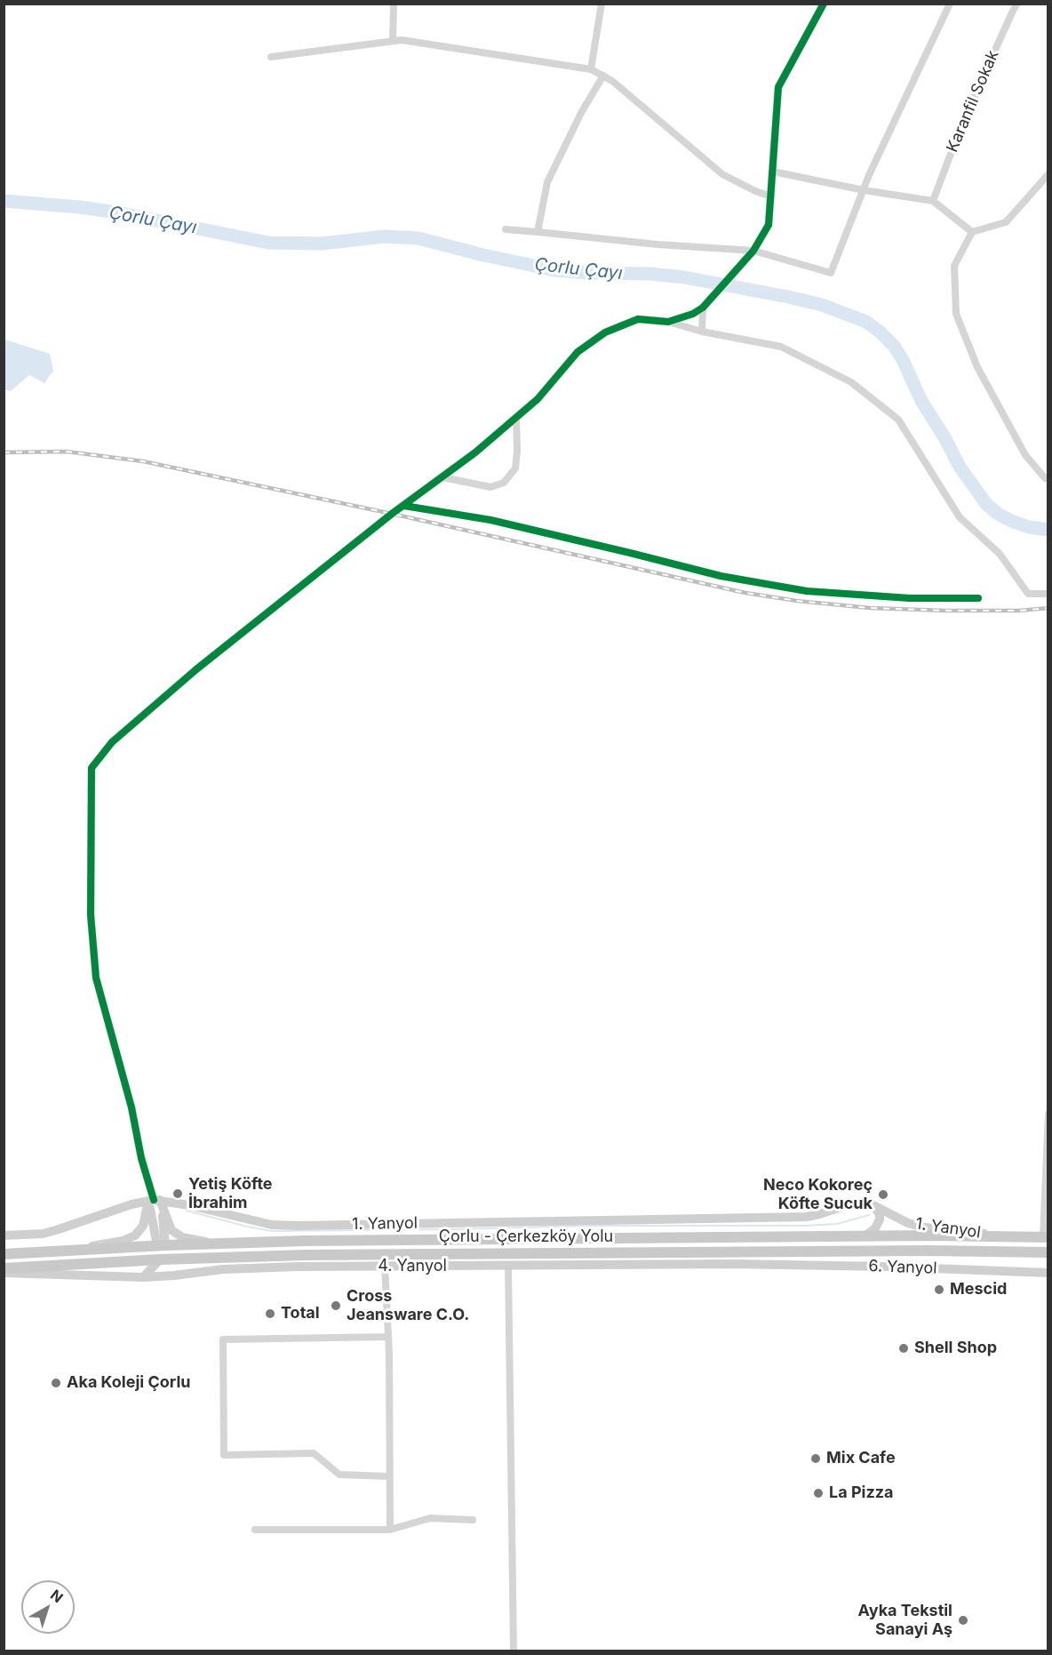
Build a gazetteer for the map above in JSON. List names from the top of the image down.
{
  "streets": {
    "main road": [
      "1. Yanyol",
      "Çorlu - Çerkezköy Yolu",
      "4. Yanyol",
      "6. Yanyol"
    ],
    "street": ["Karanfil Sokak"]
  },
  "crossings": [
    ["1. Yanyol", "Çorlu - Çerkezköy Yolu"],
    ["Çorlu - Çerkezköy Yolu", "4. Yanyol"],
    ["4. Yanyol", "6. Yanyol"]
  ],
  "water": ["Çorlu Çayı"],
  "places": [
    "Yetiş Köfte İbrahim",
    "Neco Kokoreç Köfte Sucuk",
    "Mescid",
    "Cross Jeansware C.O.",
    "Total",
    "Shell Shop",
    "Aka Koleji Çorlu",
    "Mix Cafe",
    "La Pizza",
    "Ayka Tekstil Sanayi Aş"
  ],
  "north": "top right"
}
